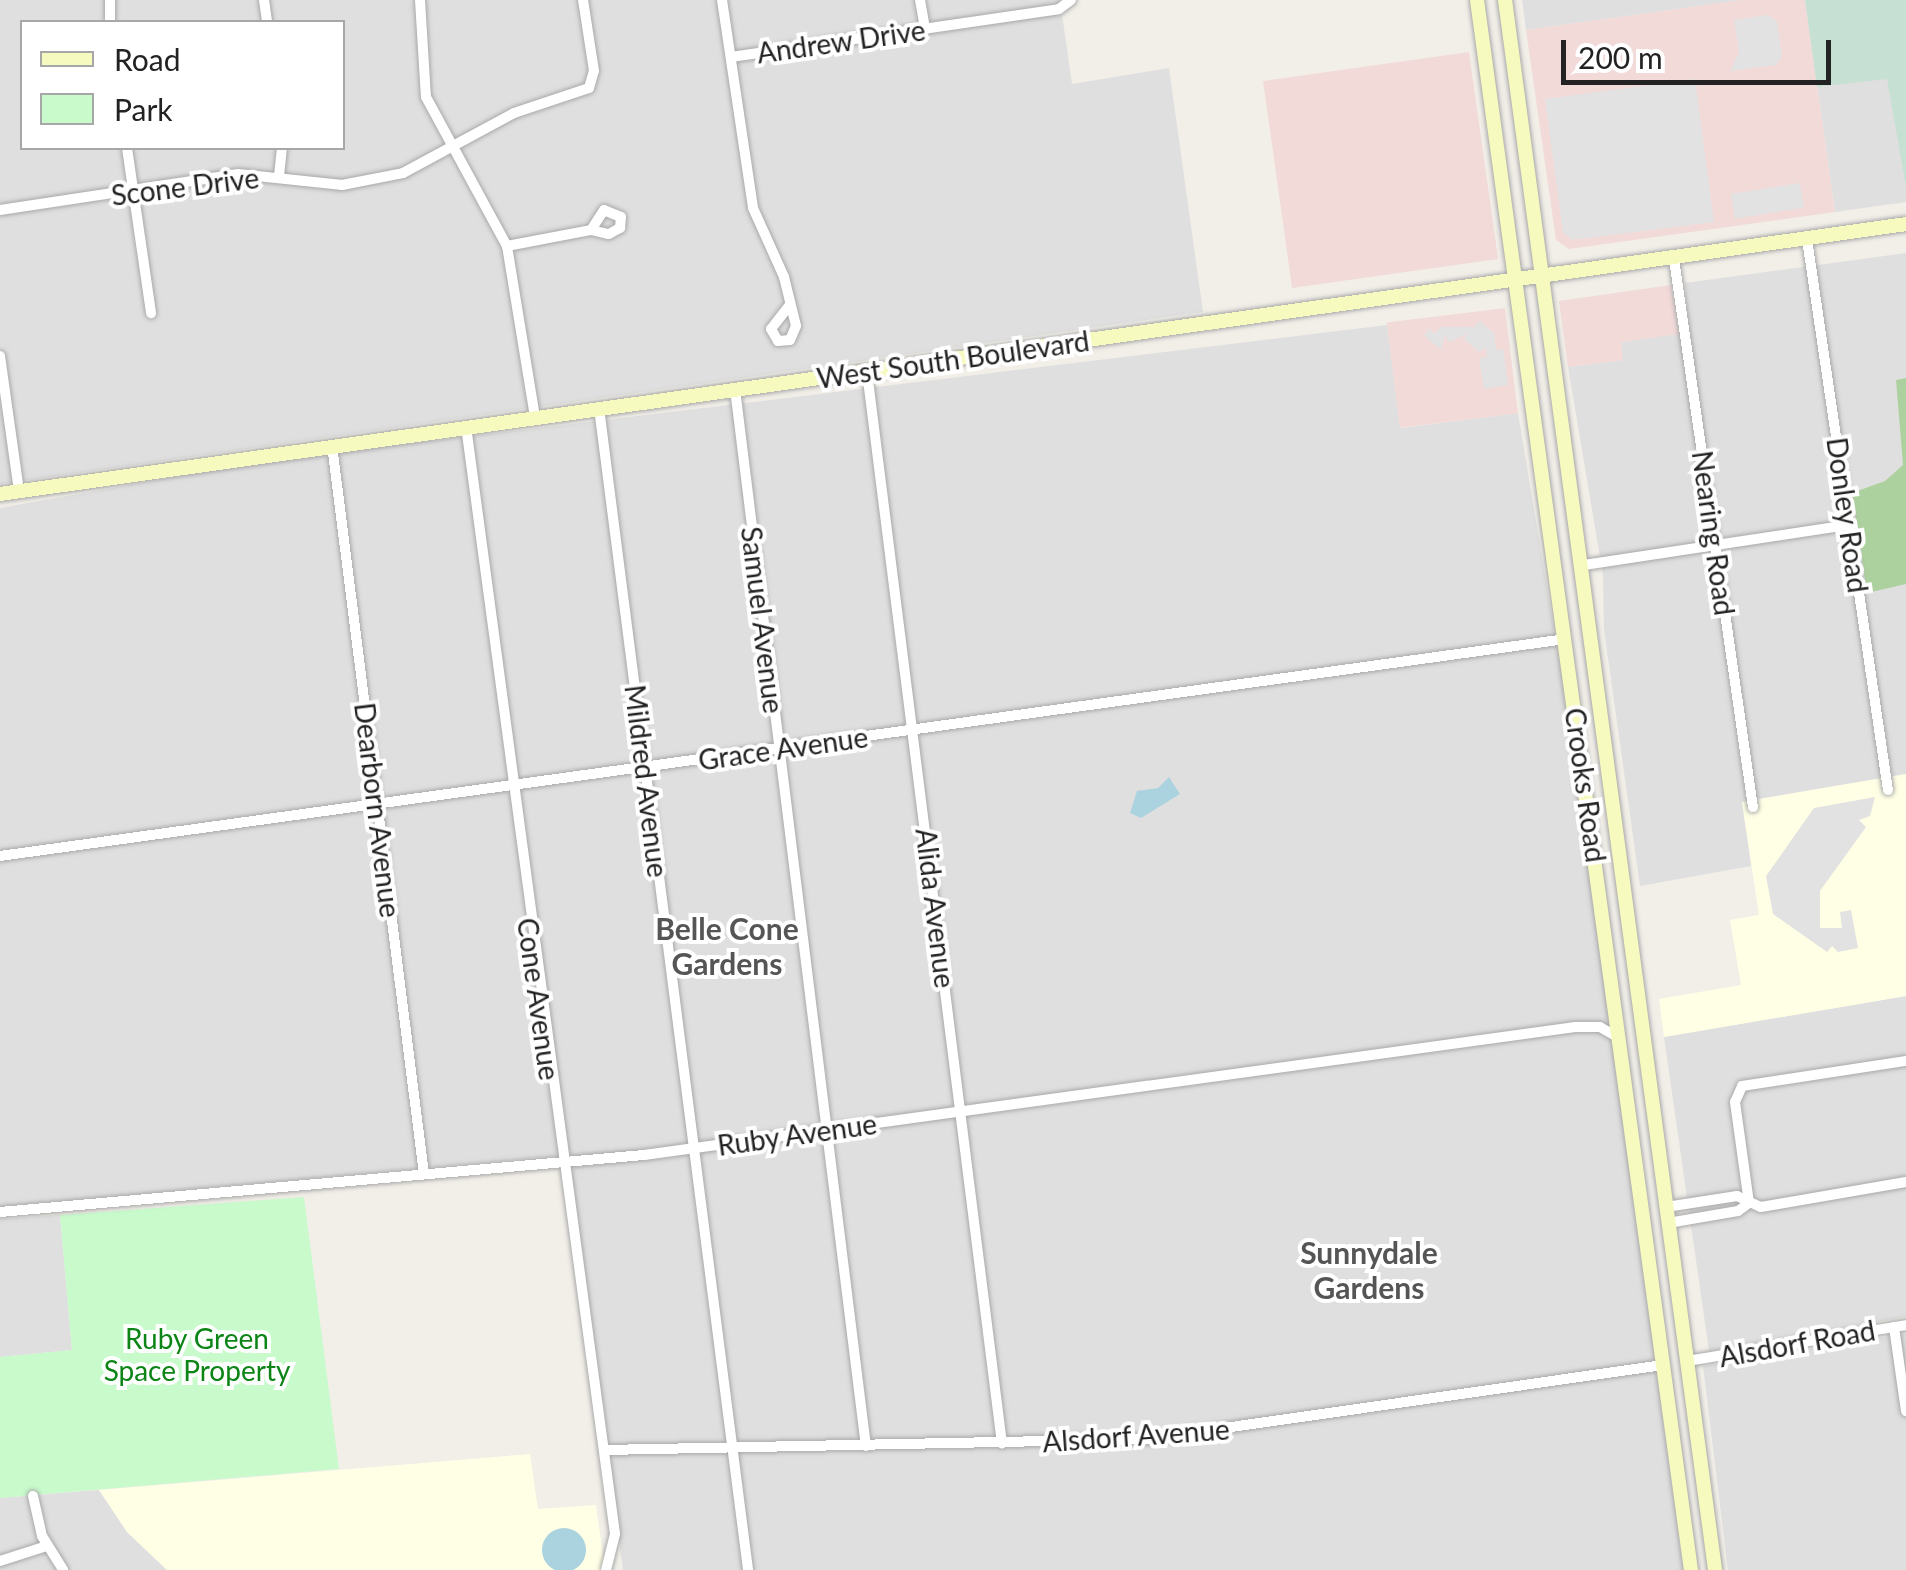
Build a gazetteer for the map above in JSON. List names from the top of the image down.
{
  "streets": {
    "main road": ["West South Boulevard", "Crooks Road"],
    "street": [
      "Andrew Drive",
      "Scone Drive",
      "Donley Road",
      "Nearing Road",
      "Samuel Avenue",
      "Grace Avenue",
      "Mildred Avenue",
      "Dearborn Avenue",
      "Alida Avenue",
      "Cone Avenue",
      "Ruby Avenue",
      "Alsdorf Road",
      "Alsdorf Avenue"
    ]
  },
  "crossings": [
    ["West South Boulevard", "Donley Road"],
    ["West South Boulevard", "Nearing Road"],
    ["West South Boulevard", "Samuel Avenue"],
    ["West South Boulevard", "Mildred Avenue"],
    ["West South Boulevard", "Crooks Road"],
    ["West South Boulevard", "Dearborn Avenue"],
    ["West South Boulevard", "Alida Avenue"],
    ["West South Boulevard", "Cone Avenue"],
    ["Samuel Avenue", "Grace Avenue"],
    ["Samuel Avenue", "Ruby Avenue"],
    ["Samuel Avenue", "Alsdorf Avenue"],
    ["Grace Avenue", "Mildred Avenue"],
    ["Grace Avenue", "Crooks Road"],
    ["Grace Avenue", "Dearborn Avenue"],
    ["Grace Avenue", "Alida Avenue"],
    ["Grace Avenue", "Cone Avenue"],
    ["Mildred Avenue", "Ruby Avenue"],
    ["Mildred Avenue", "Alsdorf Avenue"],
    ["Crooks Road", "Ruby Avenue"],
    ["Crooks Road", "Alsdorf Road"],
    ["Crooks Road", "Alsdorf Avenue"],
    ["Dearborn Avenue", "Ruby Avenue"],
    ["Alida Avenue", "Ruby Avenue"],
    ["Alida Avenue", "Alsdorf Avenue"],
    ["Cone Avenue", "Ruby Avenue"],
    ["Cone Avenue", "Alsdorf Avenue"]
  ],
  "districts": ["Belle Cone Gardens", "Sunnydale Gardens"],
  "parks": ["Ruby Green Space Property"],
  "legend": ["Road", "Park"],
  "scale_bar": "200 m"
}
